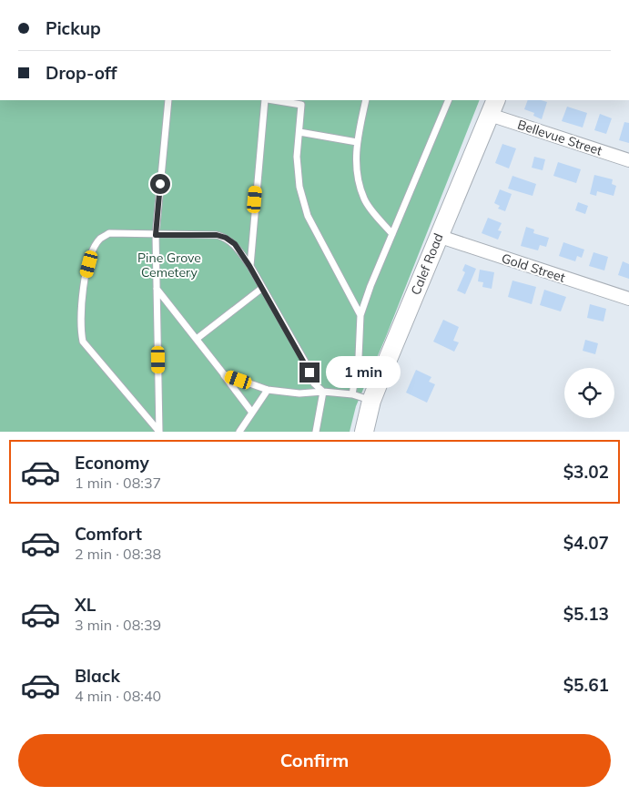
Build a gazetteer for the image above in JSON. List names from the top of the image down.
{
  "streets": {
    "main road": ["Calef Road"],
    "street": ["Bellevue Street", "Gold Street"]
  },
  "crossings": [
    ["Bellevue Street", "Calef Road"],
    ["Calef Road", "Gold Street"]
  ],
  "parks": ["Pine Grove Cemetery"],
  "page": {
    "banner": ["Pickup", "Drop-off"],
    "bubble": "1 min",
    "list": [
      {
        "name": "Economy",
        "note": "1 min · 08:37",
        "value": "$3.02"
      },
      {
        "name": "Comfort",
        "note": "2 min · 08:38",
        "value": "$4.07"
      },
      {
        "name": "XL",
        "note": "3 min · 08:39",
        "value": "$5.13"
      },
      {
        "name": "Black",
        "note": "4 min · 08:40",
        "value": "$5.61"
      }
    ],
    "buttons": "Confirm"
  }
}
